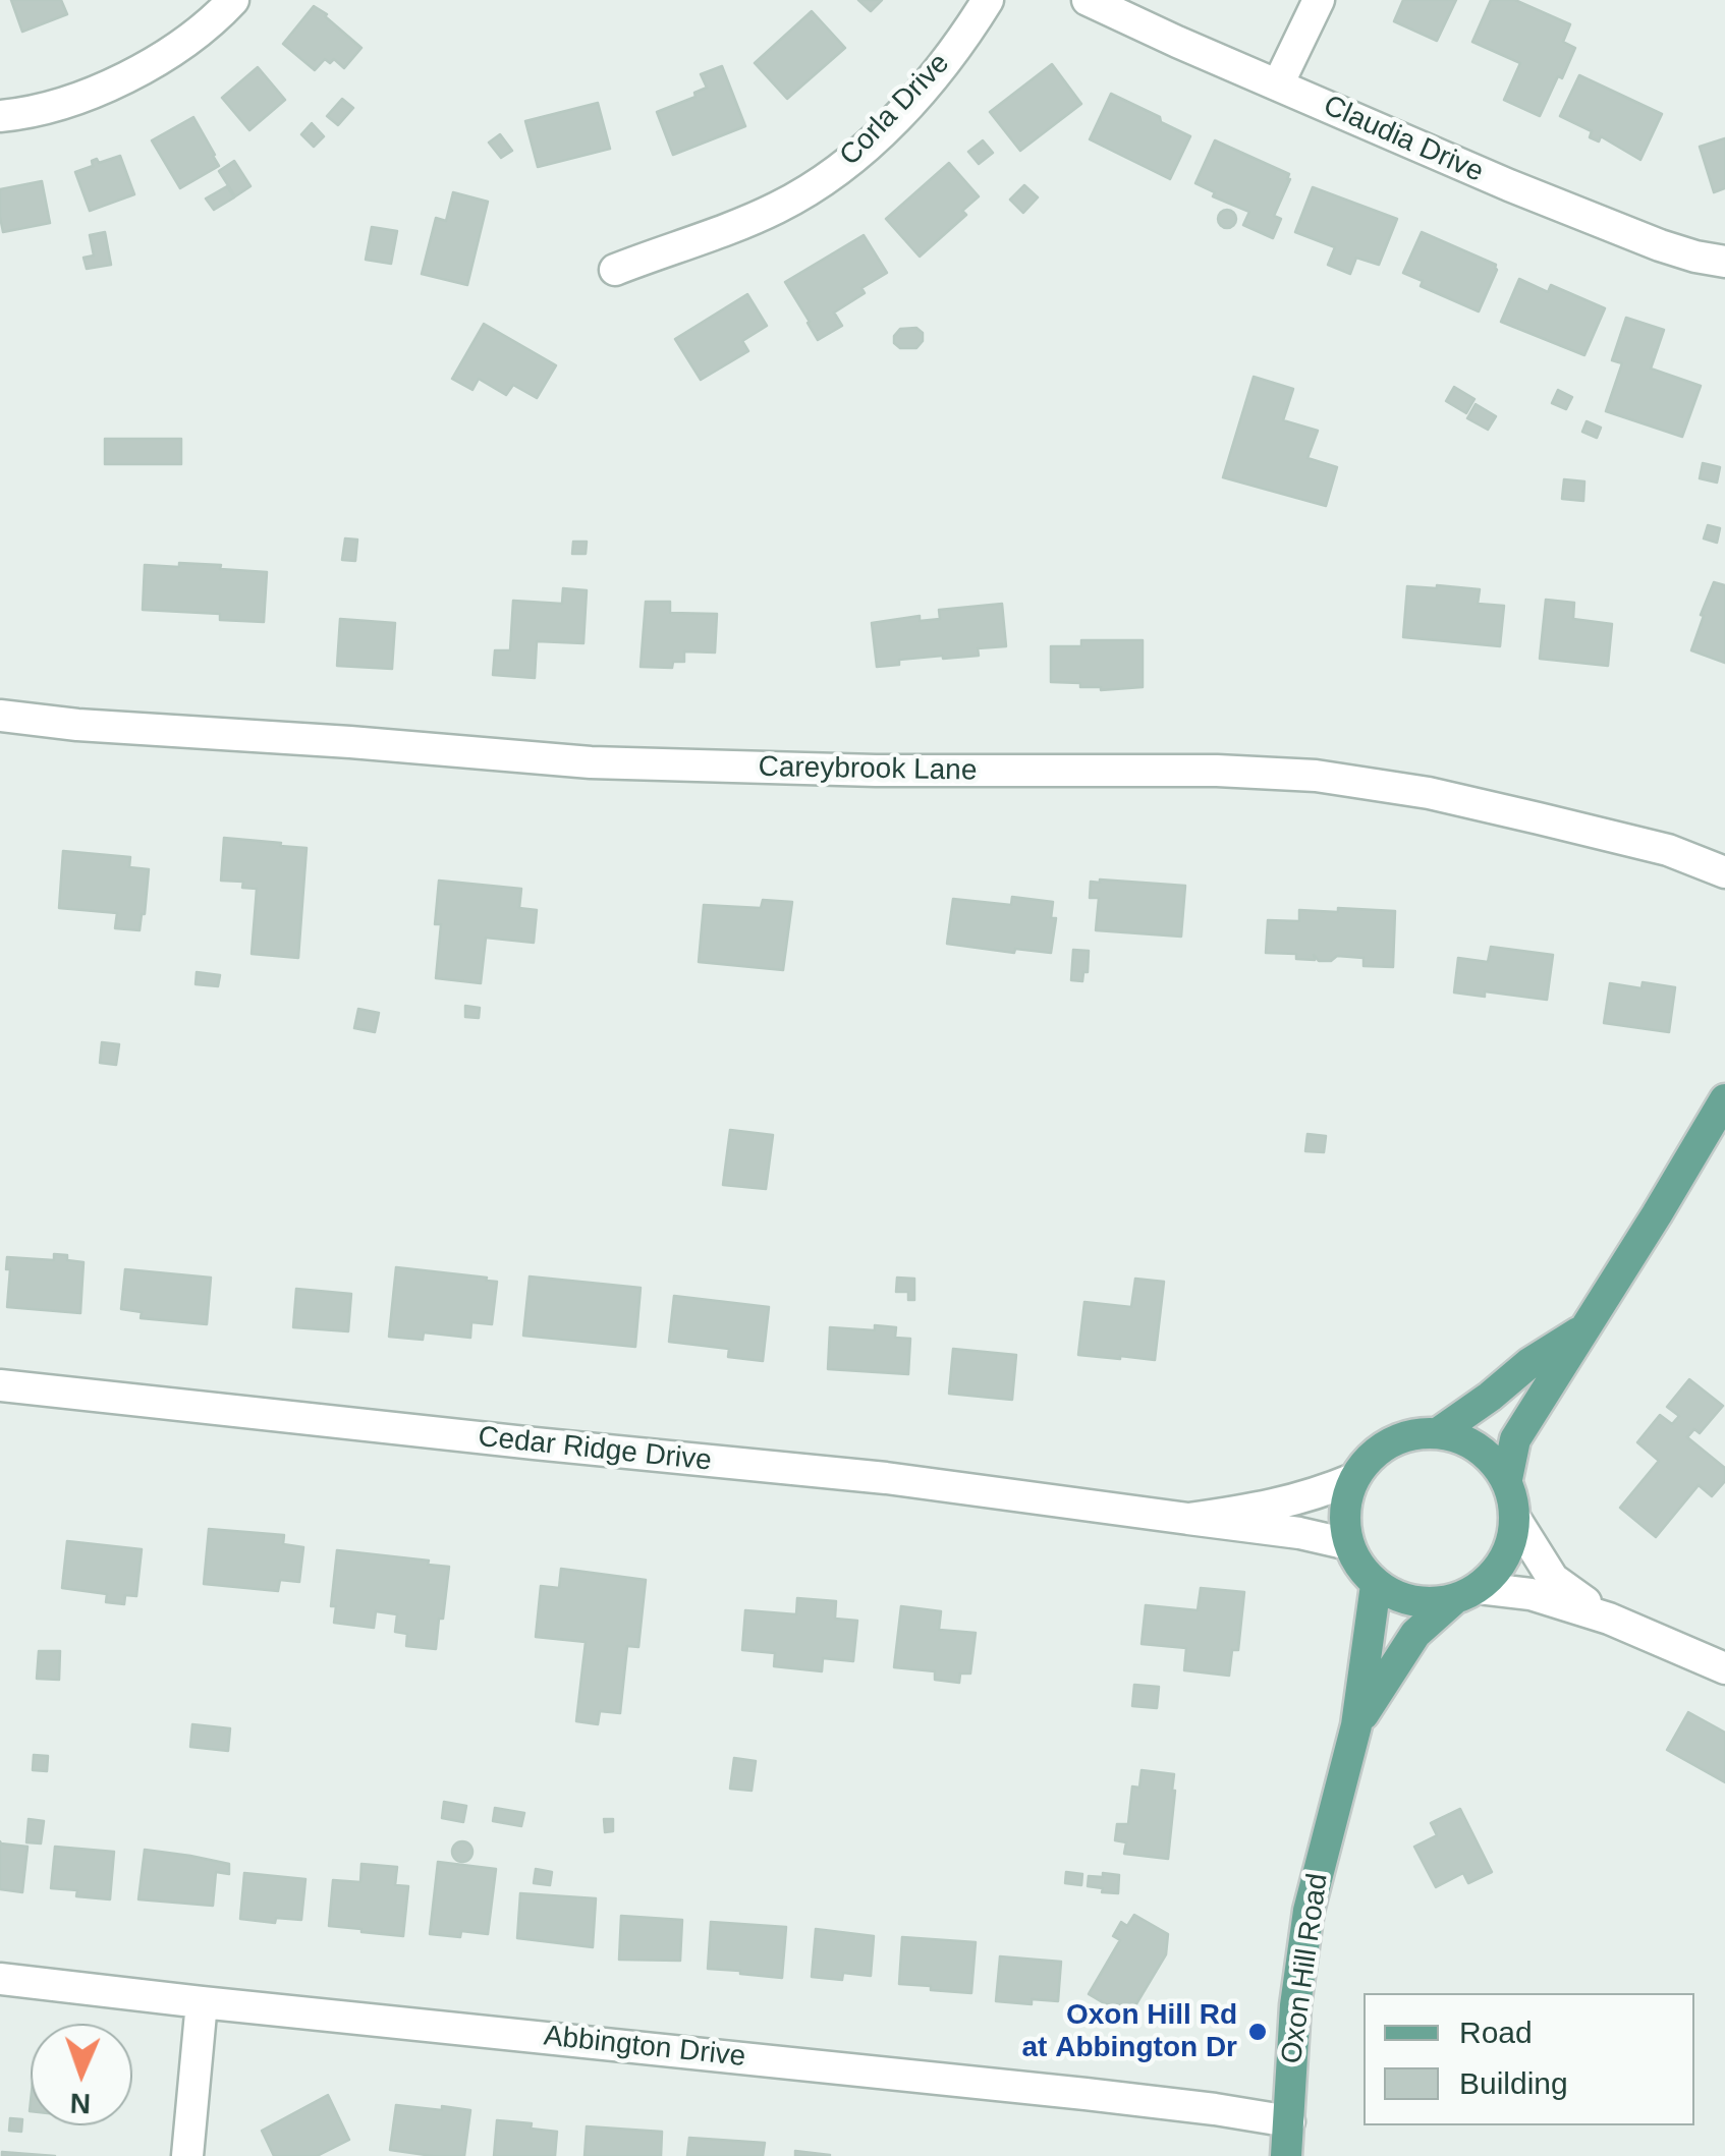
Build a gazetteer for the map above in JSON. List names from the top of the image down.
{
  "streets": {
    "main road": ["Oxon Hill Road"],
    "street": [
      "Corla Drive",
      "Claudia Drive",
      "Careybrook Lane",
      "Cedar Ridge Drive",
      "Abbington Drive"
    ]
  },
  "crossings": [
    ["Cedar Ridge Drive", "Oxon Hill Road"],
    ["Oxon Hill Road", "Abbington Drive"]
  ],
  "places": ["Oxon Hill Rd at Abbington Dr"],
  "legend": ["Road", "Building"],
  "north": "bottom"
}
